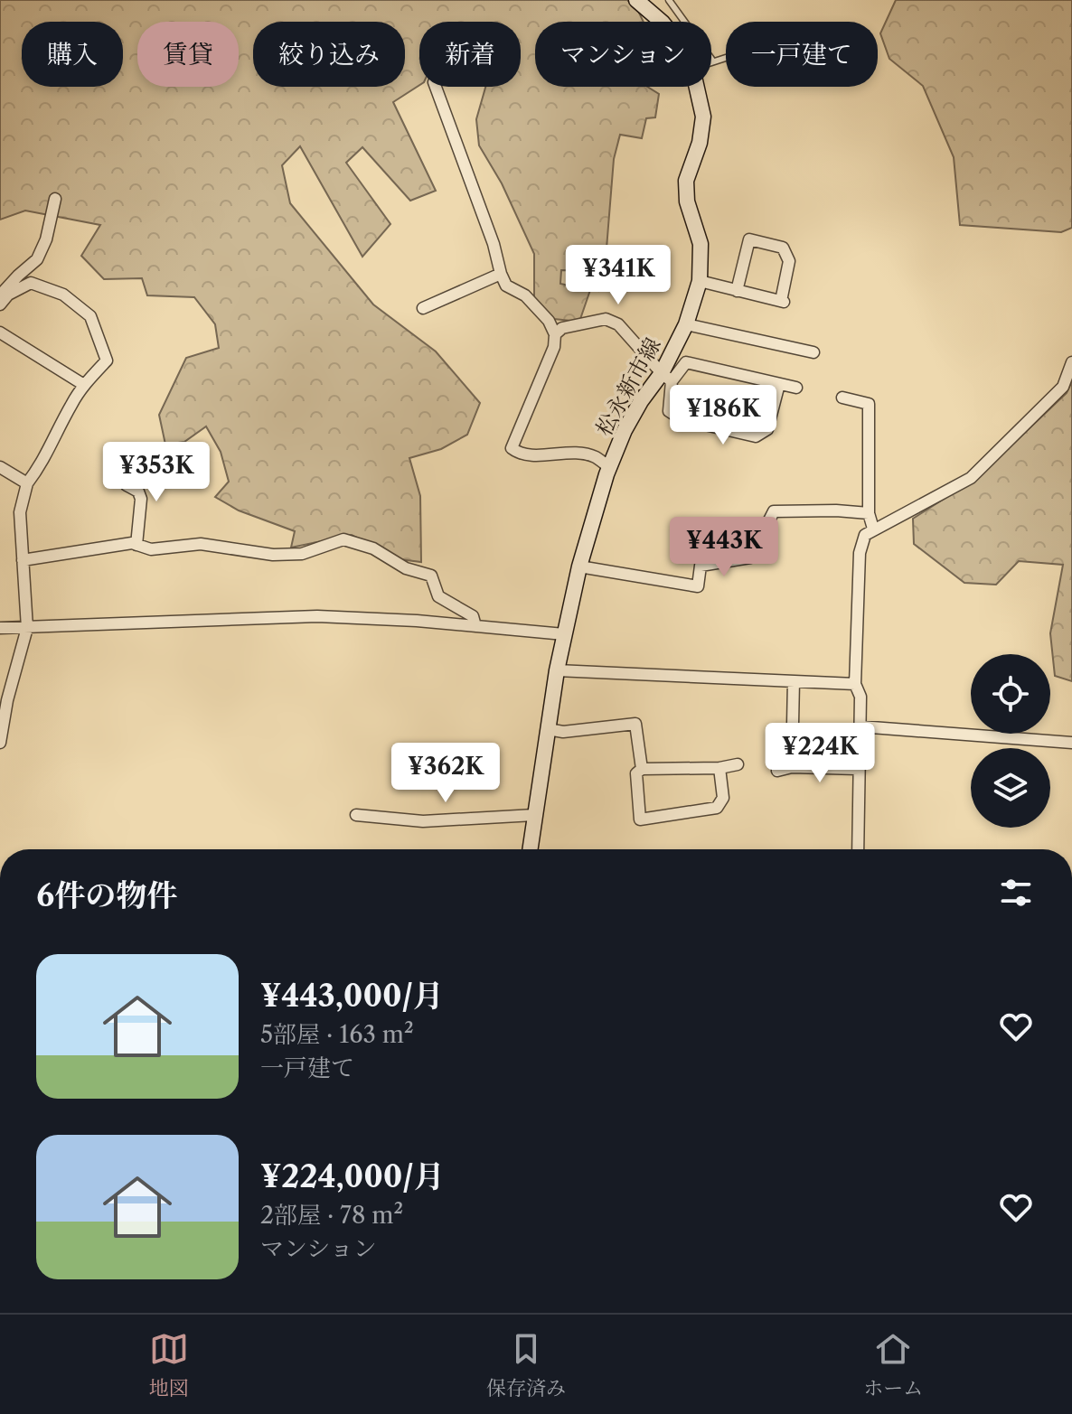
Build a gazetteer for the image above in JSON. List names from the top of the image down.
{
  "streets": {
    "main road": ["松永新市線"]
  },
  "page": {
    "chip": [
      "購入",
      "賃貸",
      "絞り込み",
      "新着",
      "マンション",
      "一戸建て"
    ],
    "price": [
      "¥341K",
      "¥186K",
      "¥353K",
      "¥443K",
      "¥224K",
      "¥362K"
    ],
    "heading": "6件の物件",
    "list": [
      {
        "name": "¥443,000/月",
        "note": "5部屋 · 163 m² · 一戸建て"
      },
      {
        "name": "¥224,000/月",
        "note": "2部屋 · 78 m² · マンション"
      }
    ],
    "tabs": ["地図", "保存済み", "ホーム"]
  }
}
